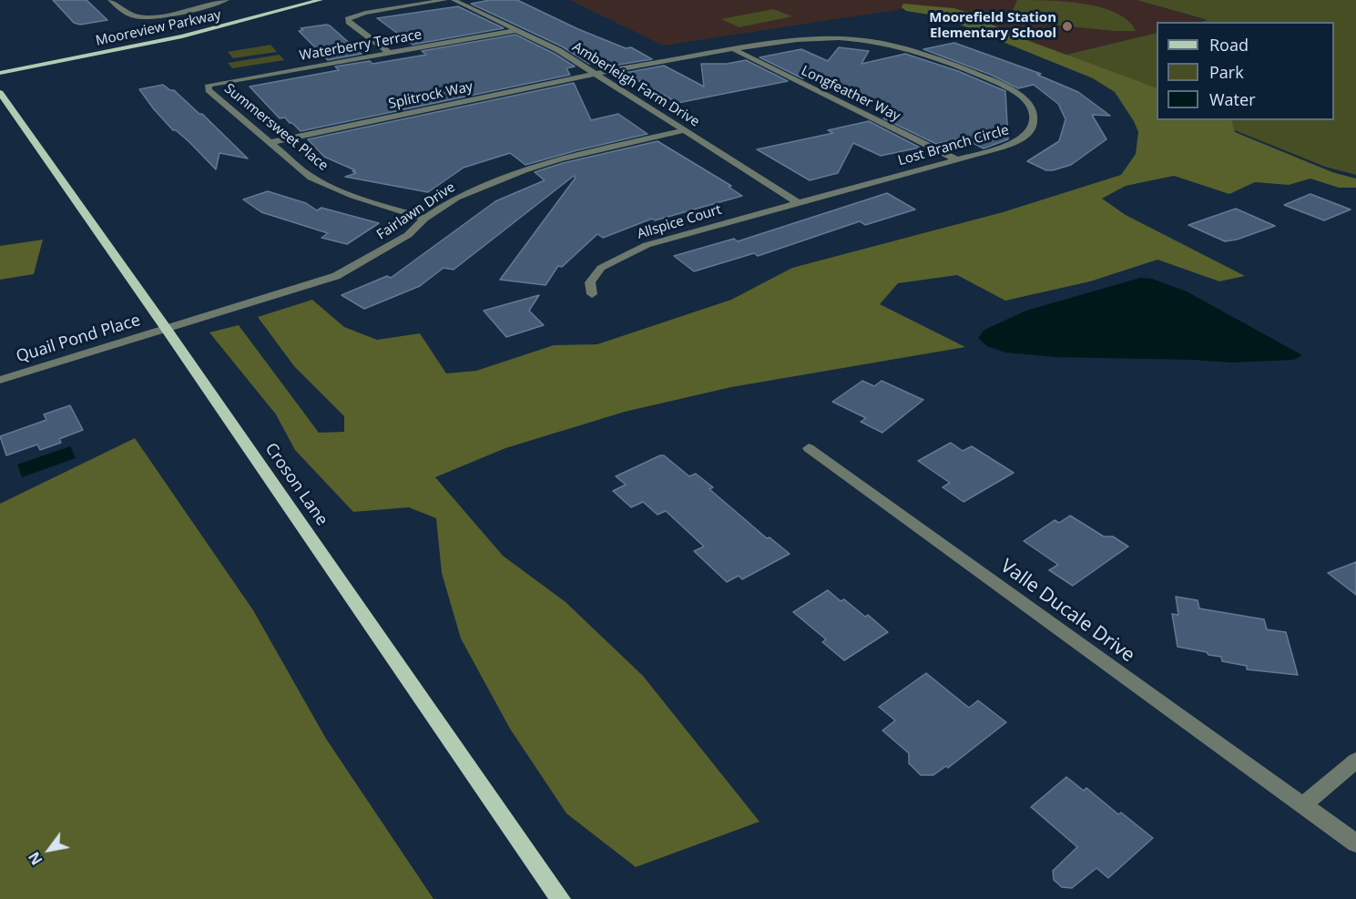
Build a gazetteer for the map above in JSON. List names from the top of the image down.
{
  "streets": {
    "main road": ["Mooreview Parkway", "Croson Lane"],
    "street": [
      "Waterberry Terrace",
      "Amberleigh Farm Drive",
      "Longfeather Way",
      "Splitrock Way",
      "Summersweet Place",
      "Lost Branch Circle",
      "Fairlawn Drive",
      "Allspice Court",
      "Quail Pond Place",
      "Valle Ducale Drive"
    ]
  },
  "crossings": [
    ["Waterberry Terrace", "Amberleigh Farm Drive"],
    ["Waterberry Terrace", "Summersweet Place"],
    ["Amberleigh Farm Drive", "Splitrock Way"],
    ["Amberleigh Farm Drive", "Lost Branch Circle"],
    ["Amberleigh Farm Drive", "Fairlawn Drive"],
    ["Amberleigh Farm Drive", "Allspice Court"],
    ["Longfeather Way", "Lost Branch Circle"],
    ["Splitrock Way", "Summersweet Place"],
    ["Splitrock Way", "Lost Branch Circle"],
    ["Summersweet Place", "Fairlawn Drive"],
    ["Lost Branch Circle", "Allspice Court"],
    ["Fairlawn Drive", "Quail Pond Place"],
    ["Fairlawn Drive", "Croson Lane"],
    ["Quail Pond Place", "Croson Lane"]
  ],
  "places": ["Moorefield Station Elementary School"],
  "legend": ["Road", "Park", "Water"],
  "north": "bottom left"
}
